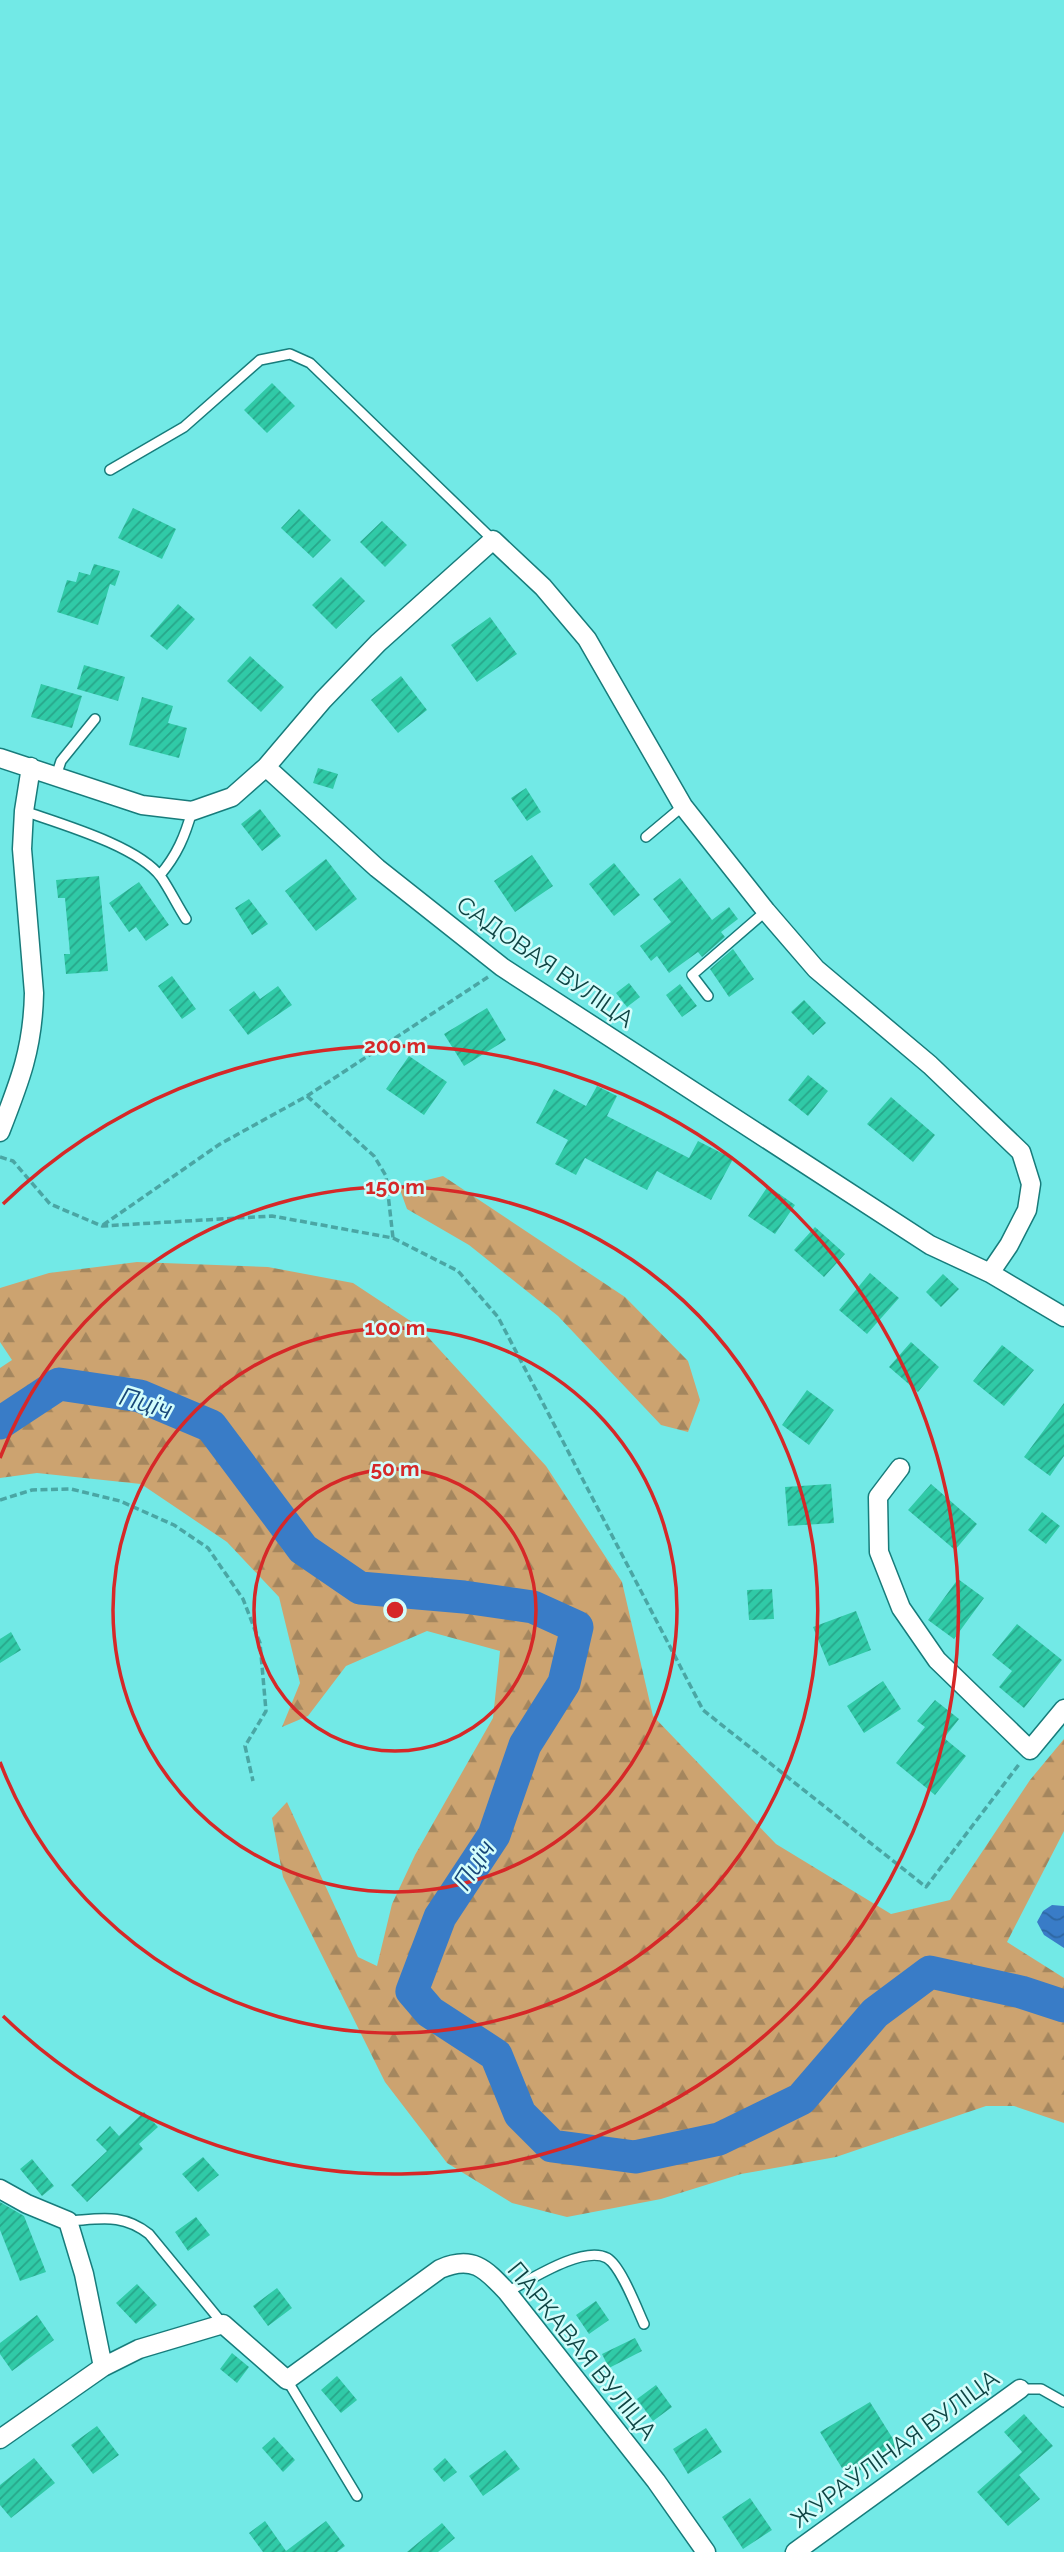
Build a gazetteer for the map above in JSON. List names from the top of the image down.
{
  "streets": {
    "street": ["САДОВАЯ ВУЛІЦА", "ПАРКАВАЯ ВУЛІЦА", "ЖУРАЎЛІНАЯ ВУЛІЦА"]
  },
  "water": ["Пціч"],
  "rings": [
    "200 m",
    "150 m",
    "100 m",
    "50 m"
  ]
}
